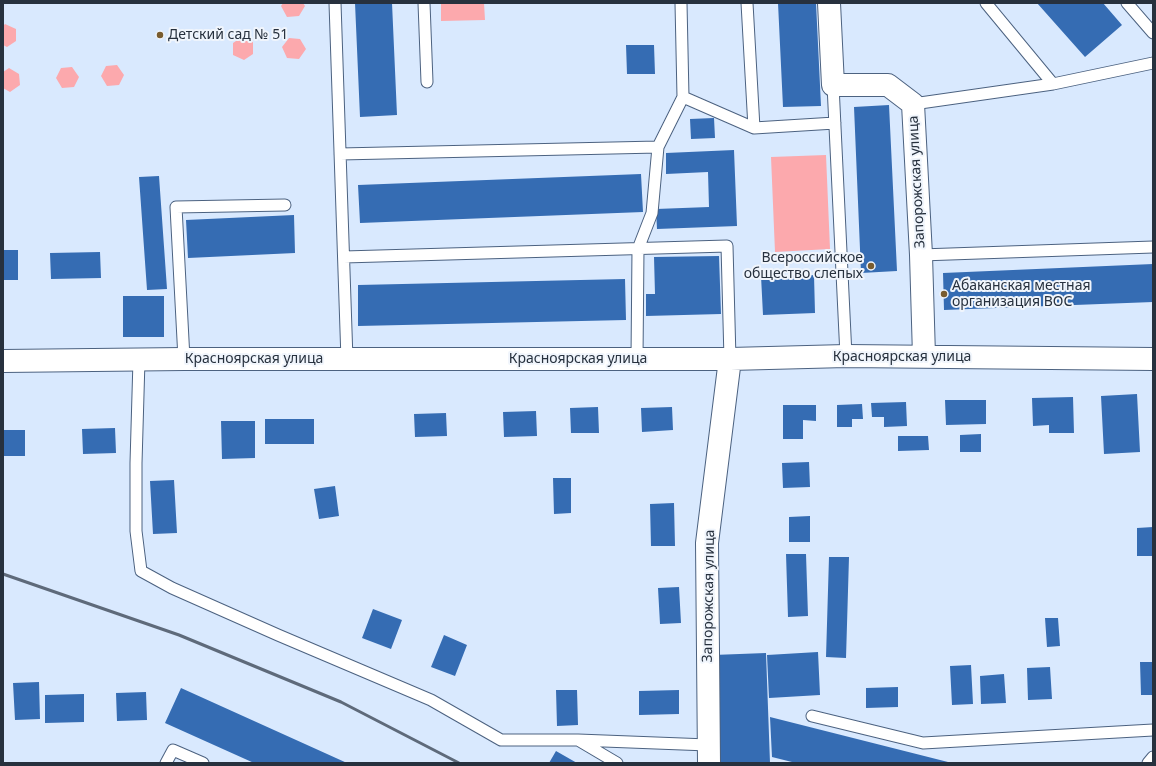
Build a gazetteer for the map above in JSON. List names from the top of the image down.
{
  "streets": {
    "street": ["Запорожская улица", "Красноярская улица"]
  },
  "crossings": [
    ["Запорожская улица", "Красноярская улица"]
  ],
  "places": ["Детский сад № 51", "Всероссийское общество слепых", "Абаканская местная организация ВОС"]
}
